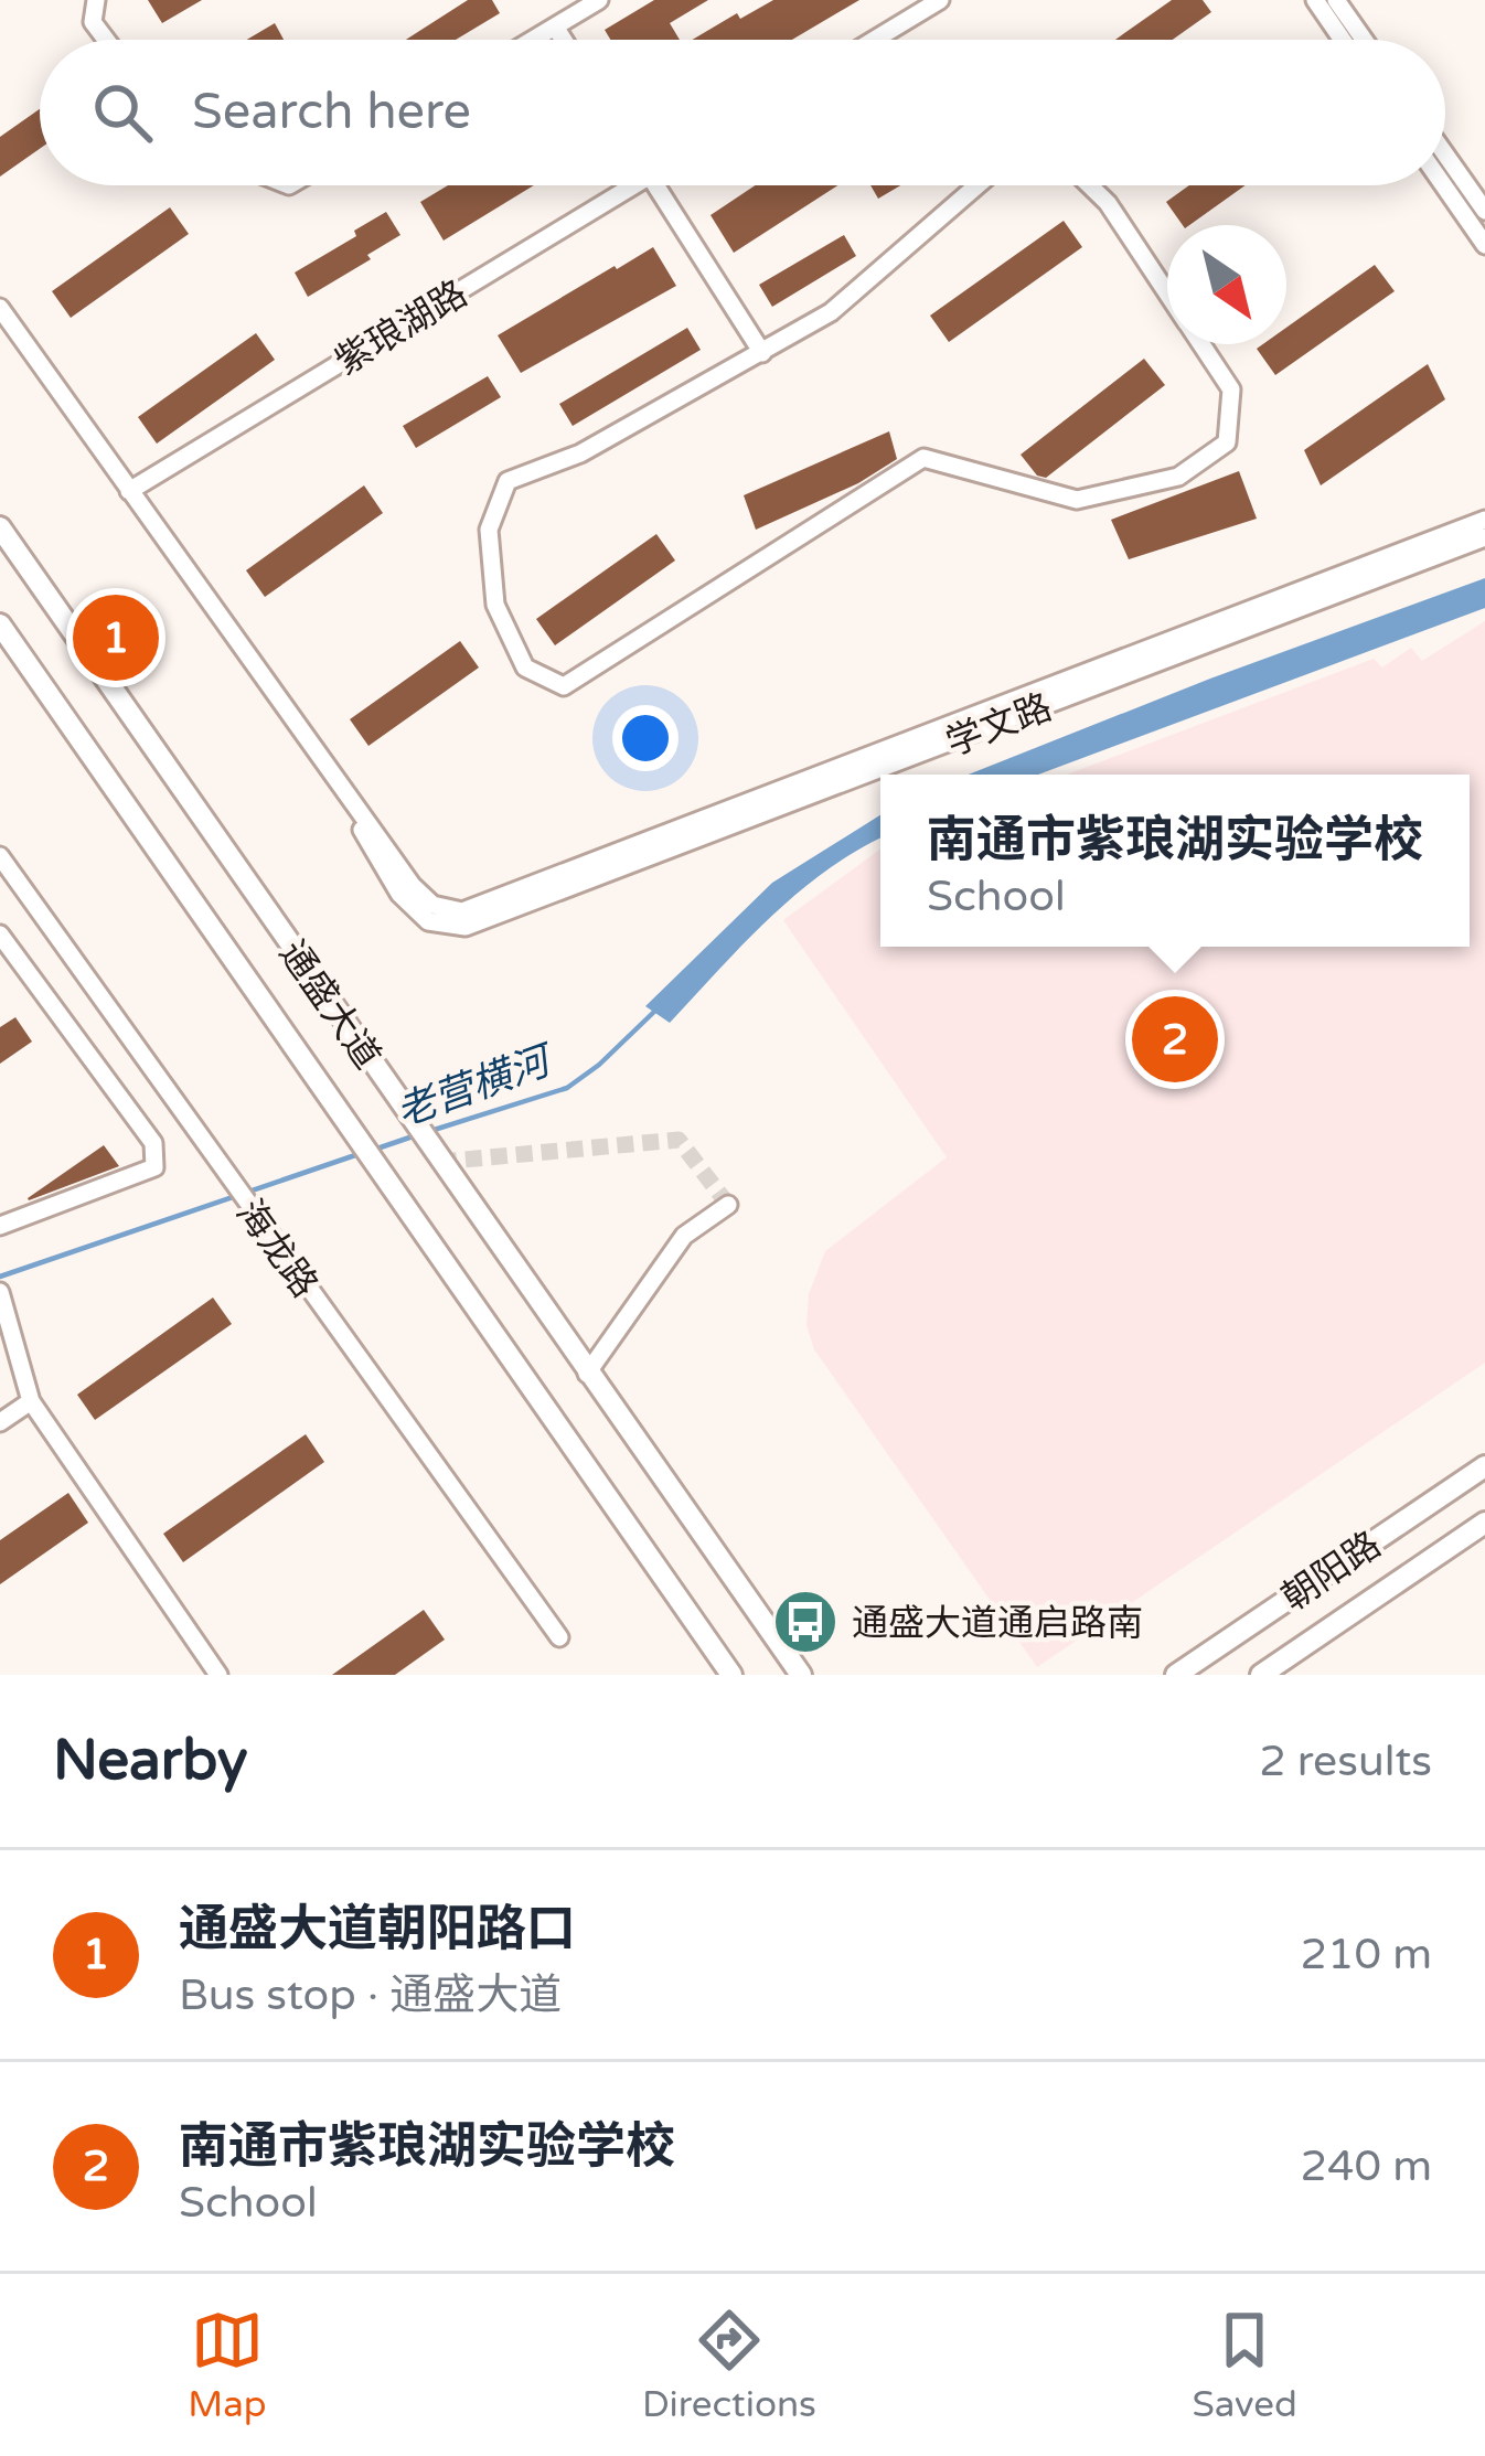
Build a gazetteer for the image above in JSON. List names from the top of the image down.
{
  "streets": {
    "main road": ["通盛大道", "朝阳路"],
    "street": ["紫琅湖路", "学文路", "海龙路"]
  },
  "crossings": [
    ["紫琅湖路", "学文路"]
  ],
  "water": ["老营横河"],
  "places": {
    "bus stop": ["通盛大道通启路南"]
  },
  "north": "bottom right",
  "page": {
    "search": "Search here",
    "pins": ["1", "2"],
    "popup": ["南通市紫琅湖实验学校", "School"],
    "heading": ["Nearby", "2 results"],
    "list": [
      {
        "mark": "1",
        "name": "通盛大道朝阳路口",
        "note": "Bus stop · 通盛大道",
        "value": "210 m"
      },
      {
        "mark": "2",
        "name": "南通市紫琅湖实验学校",
        "note": "School",
        "value": "240 m"
      }
    ],
    "nav": ["Map", "Directions", "Saved"]
  }
}
